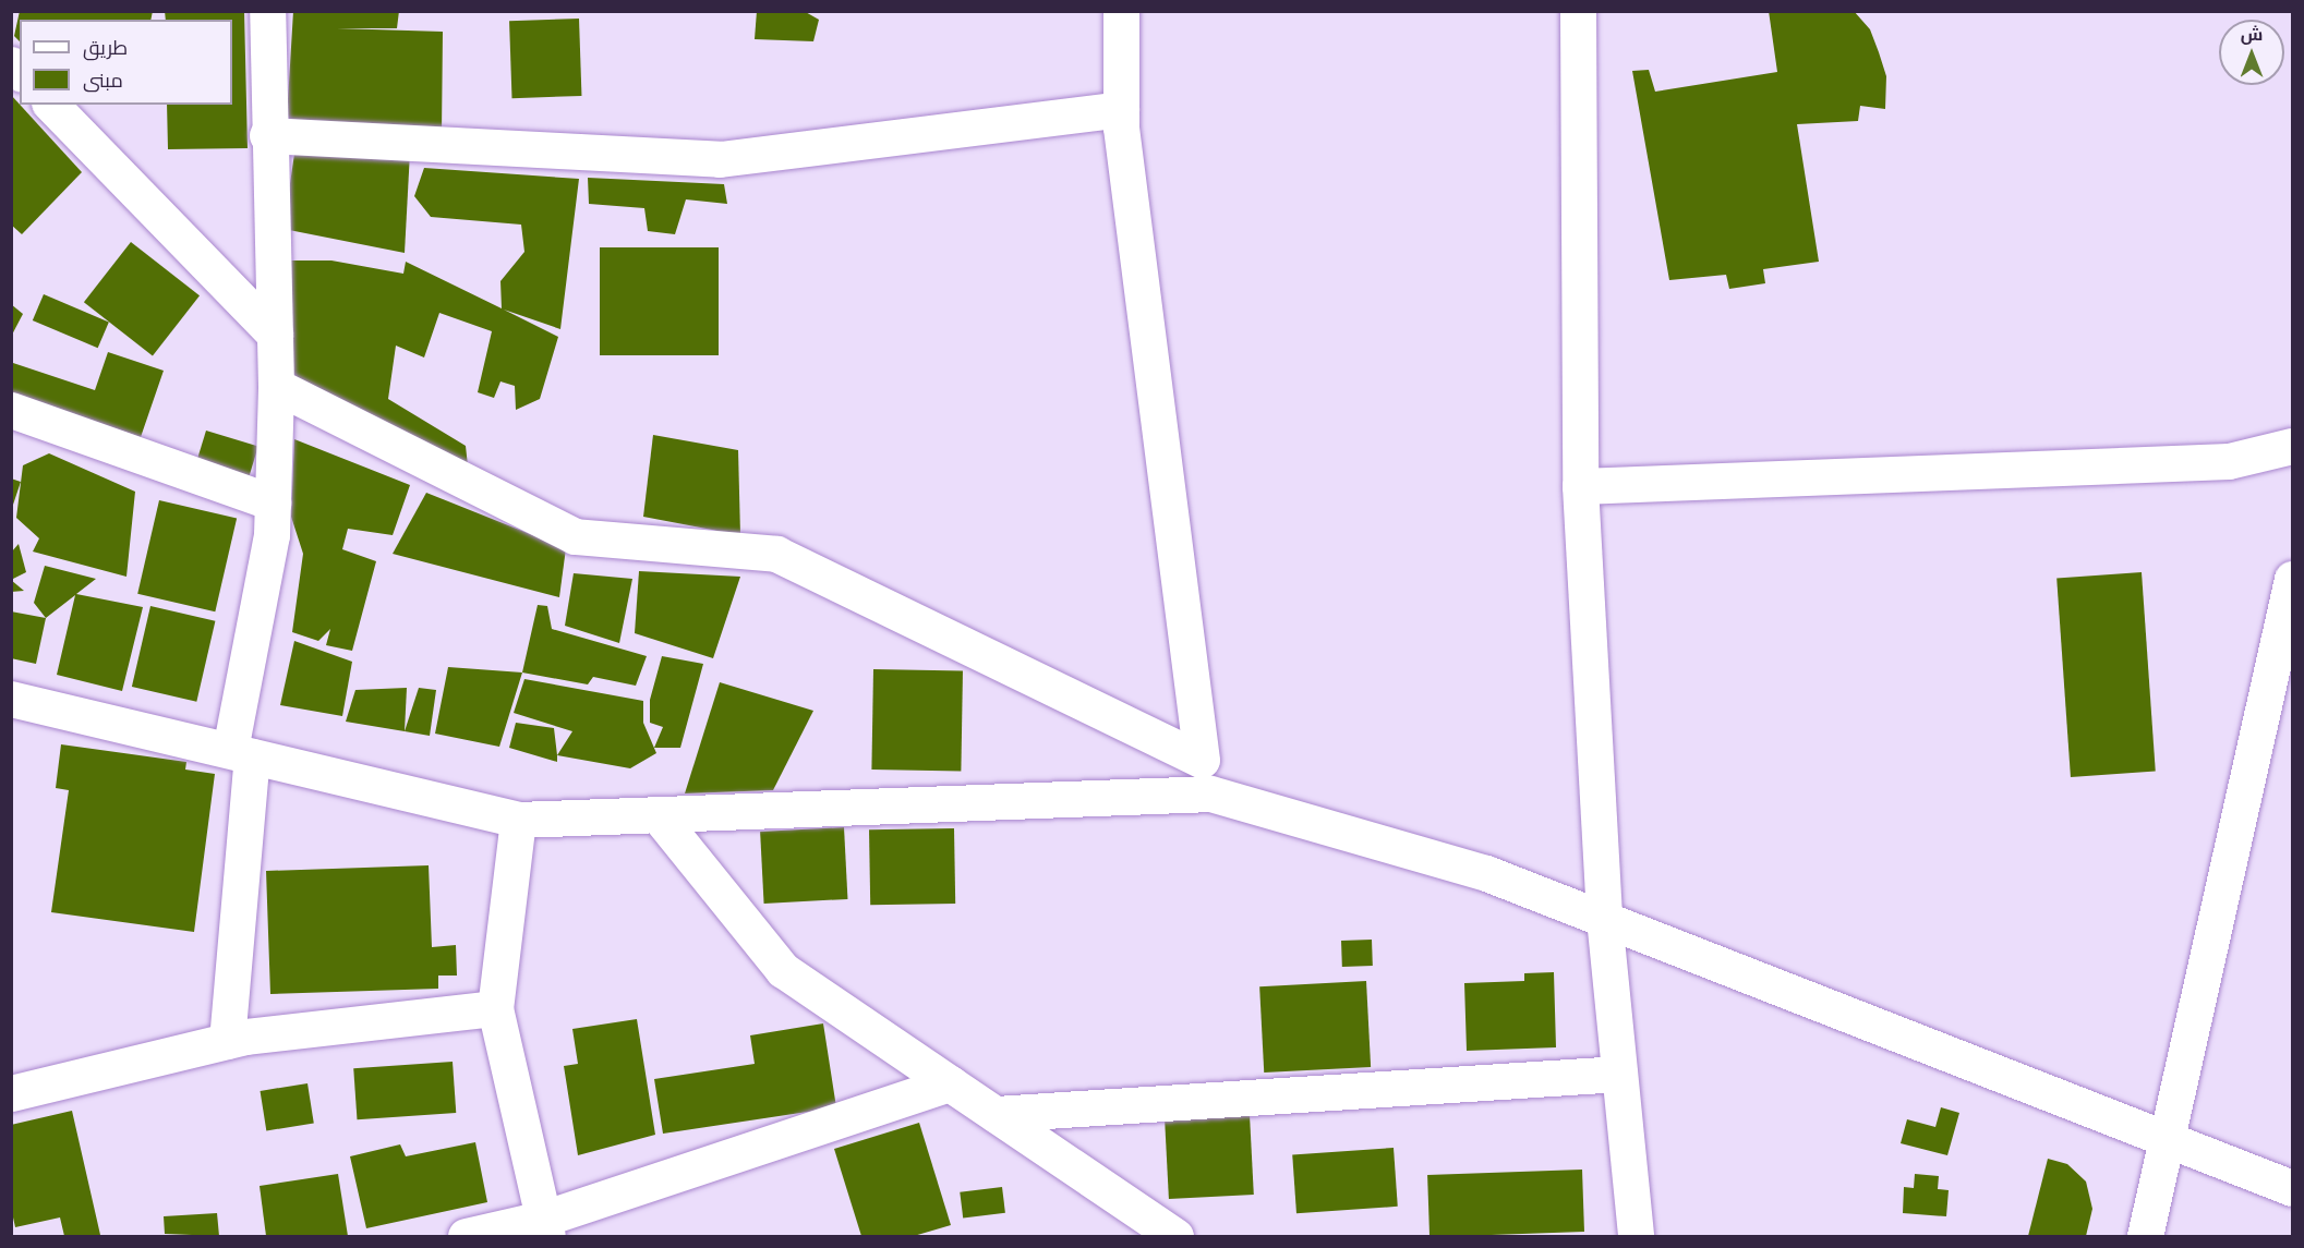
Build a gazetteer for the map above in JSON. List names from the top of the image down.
{
  "legend": ["طريق", "مبنى"],
  "north": "top"
}
